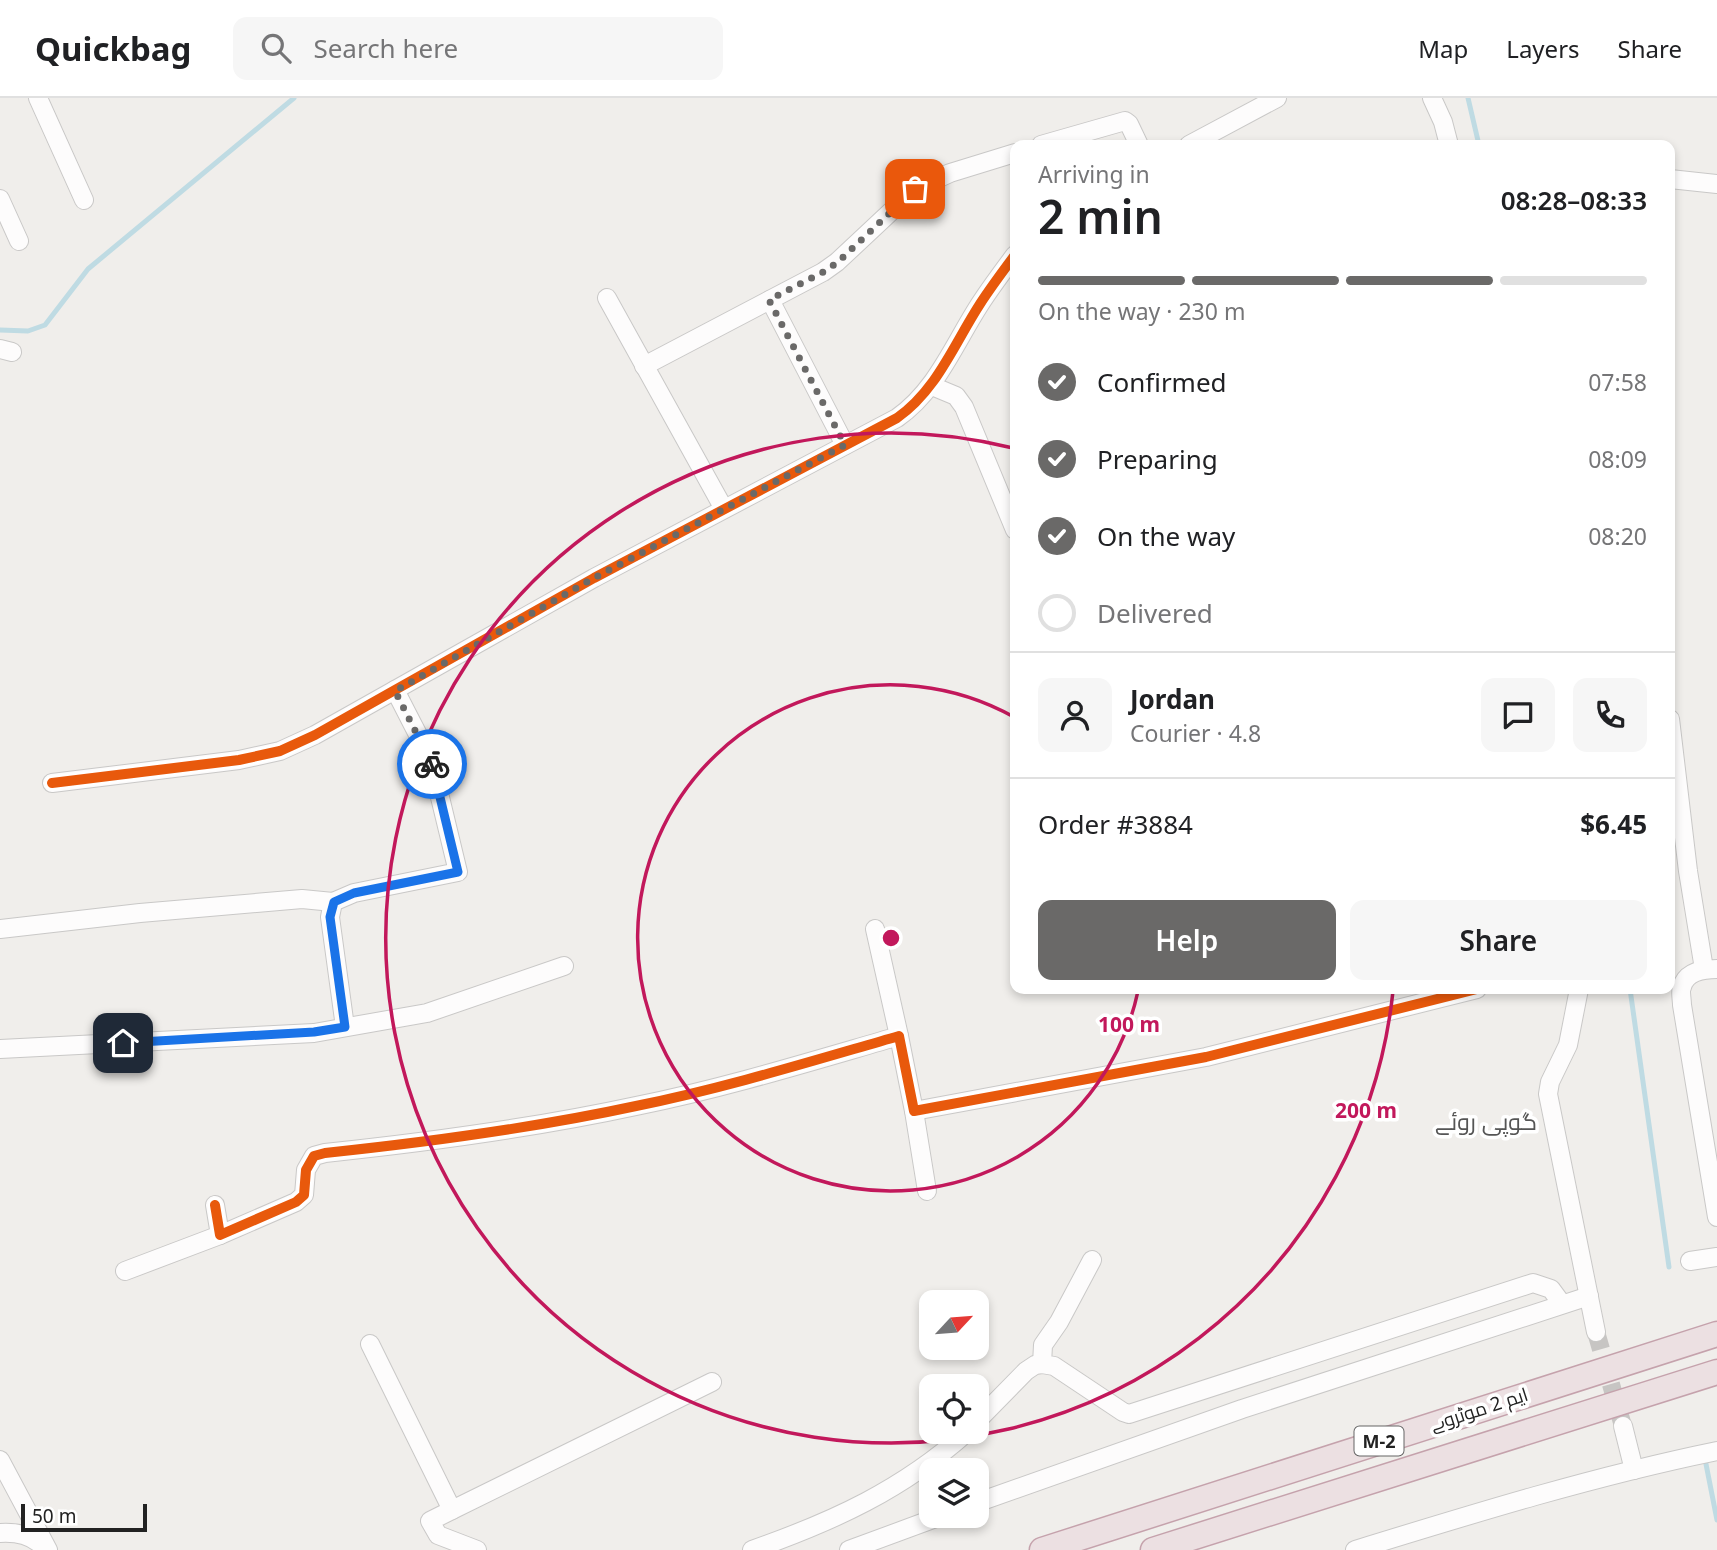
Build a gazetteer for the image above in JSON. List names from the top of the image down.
{
  "streets": {
    "highway": ["ایم 2 موٹروے", "M-2"]
  },
  "districts": ["گوپی روئے"],
  "scale_bar": "50 m",
  "north": "top right",
  "page": {
    "header": "Quickbag",
    "search": "Search here",
    "nav": ["Map", "Layers", "Share"],
    "heading": ["2 min", "Arriving in", "08:28–08:33"],
    "panel": [
      "Jordan",
      "Courier · 4.8",
      "Order #3884",
      "$6.45"
    ],
    "bar": "On the way · 230 m",
    "list": [
      ["Confirmed", "07:58"],
      ["Preparing", "08:09"],
      ["On the way", "08:20"],
      "Delivered"
    ],
    "buttons": ["Help", "Share"],
    "scale": "50 m"
  },
  "rings": ["100 m", "200 m"]
}
